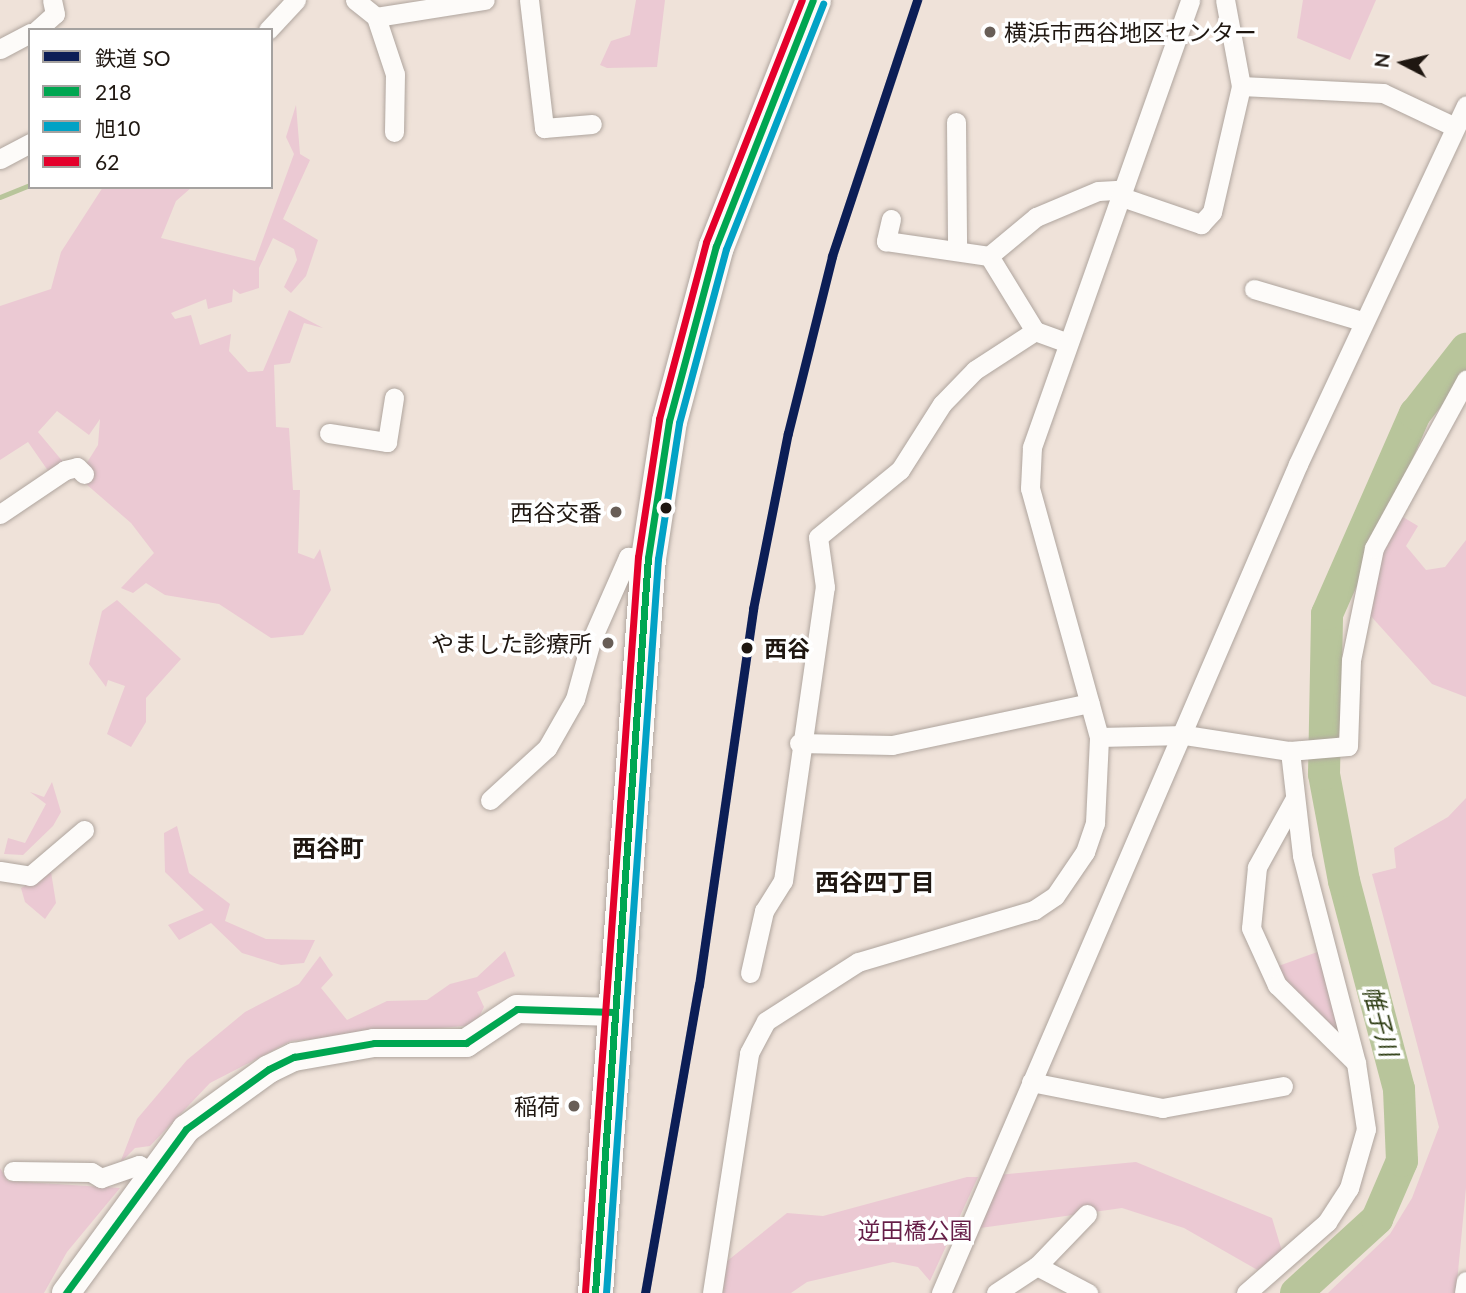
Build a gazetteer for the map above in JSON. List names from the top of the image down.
{
  "districts": ["西谷町", "西谷四丁目"],
  "water": ["帷子川"],
  "parks": ["逆田橋公園"],
  "places": [
    "横浜市西谷地区センター",
    "西谷交番",
    "やました診療所",
    "西谷",
    "稲荷"
  ],
  "lines": [
    "rail line SO",
    "transit line 218",
    "transit line 62",
    "transit line 旭10"
  ],
  "legend": [
    "鉄道 SO",
    "218",
    "旭10",
    "62"
  ],
  "north": "left"
}
